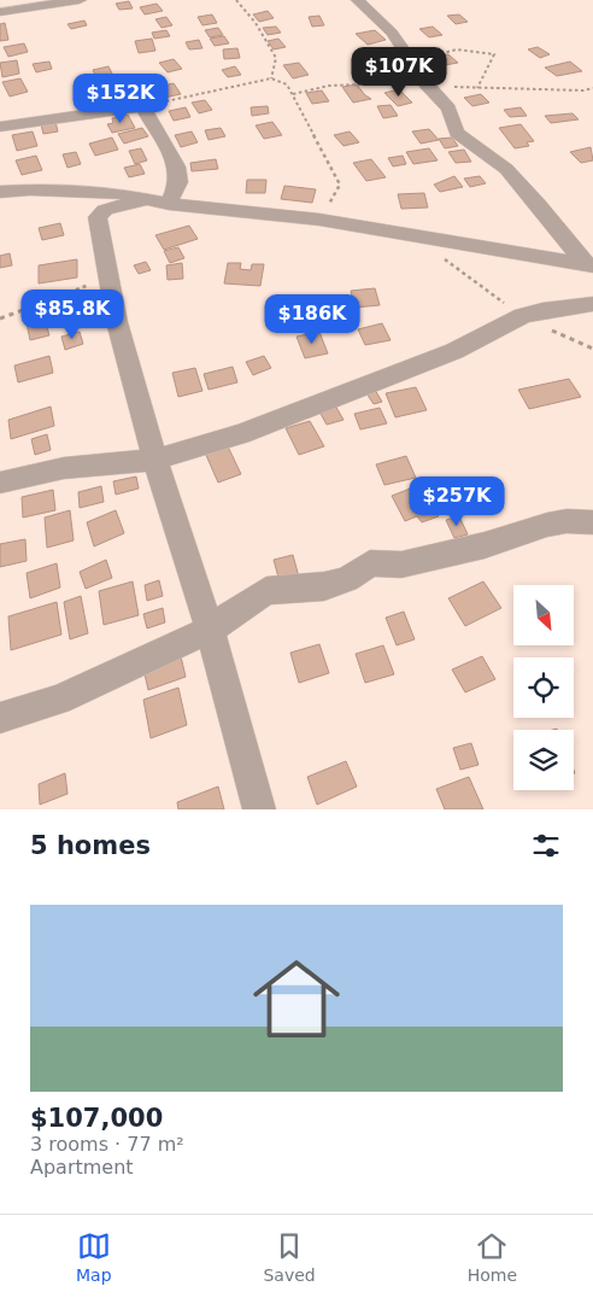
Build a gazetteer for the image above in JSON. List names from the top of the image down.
{
  "north": "bottom right",
  "page": {
    "price": [
      "$107K",
      "$152K",
      "$85.8K",
      "$186K",
      "$257K"
    ],
    "heading": "5 homes",
    "list": [
      {
        "name": "$107,000",
        "note": "3 rooms · 77 m² · Apartment"
      }
    ],
    "tabs": ["Map", "Saved", "Home"]
  }
}
